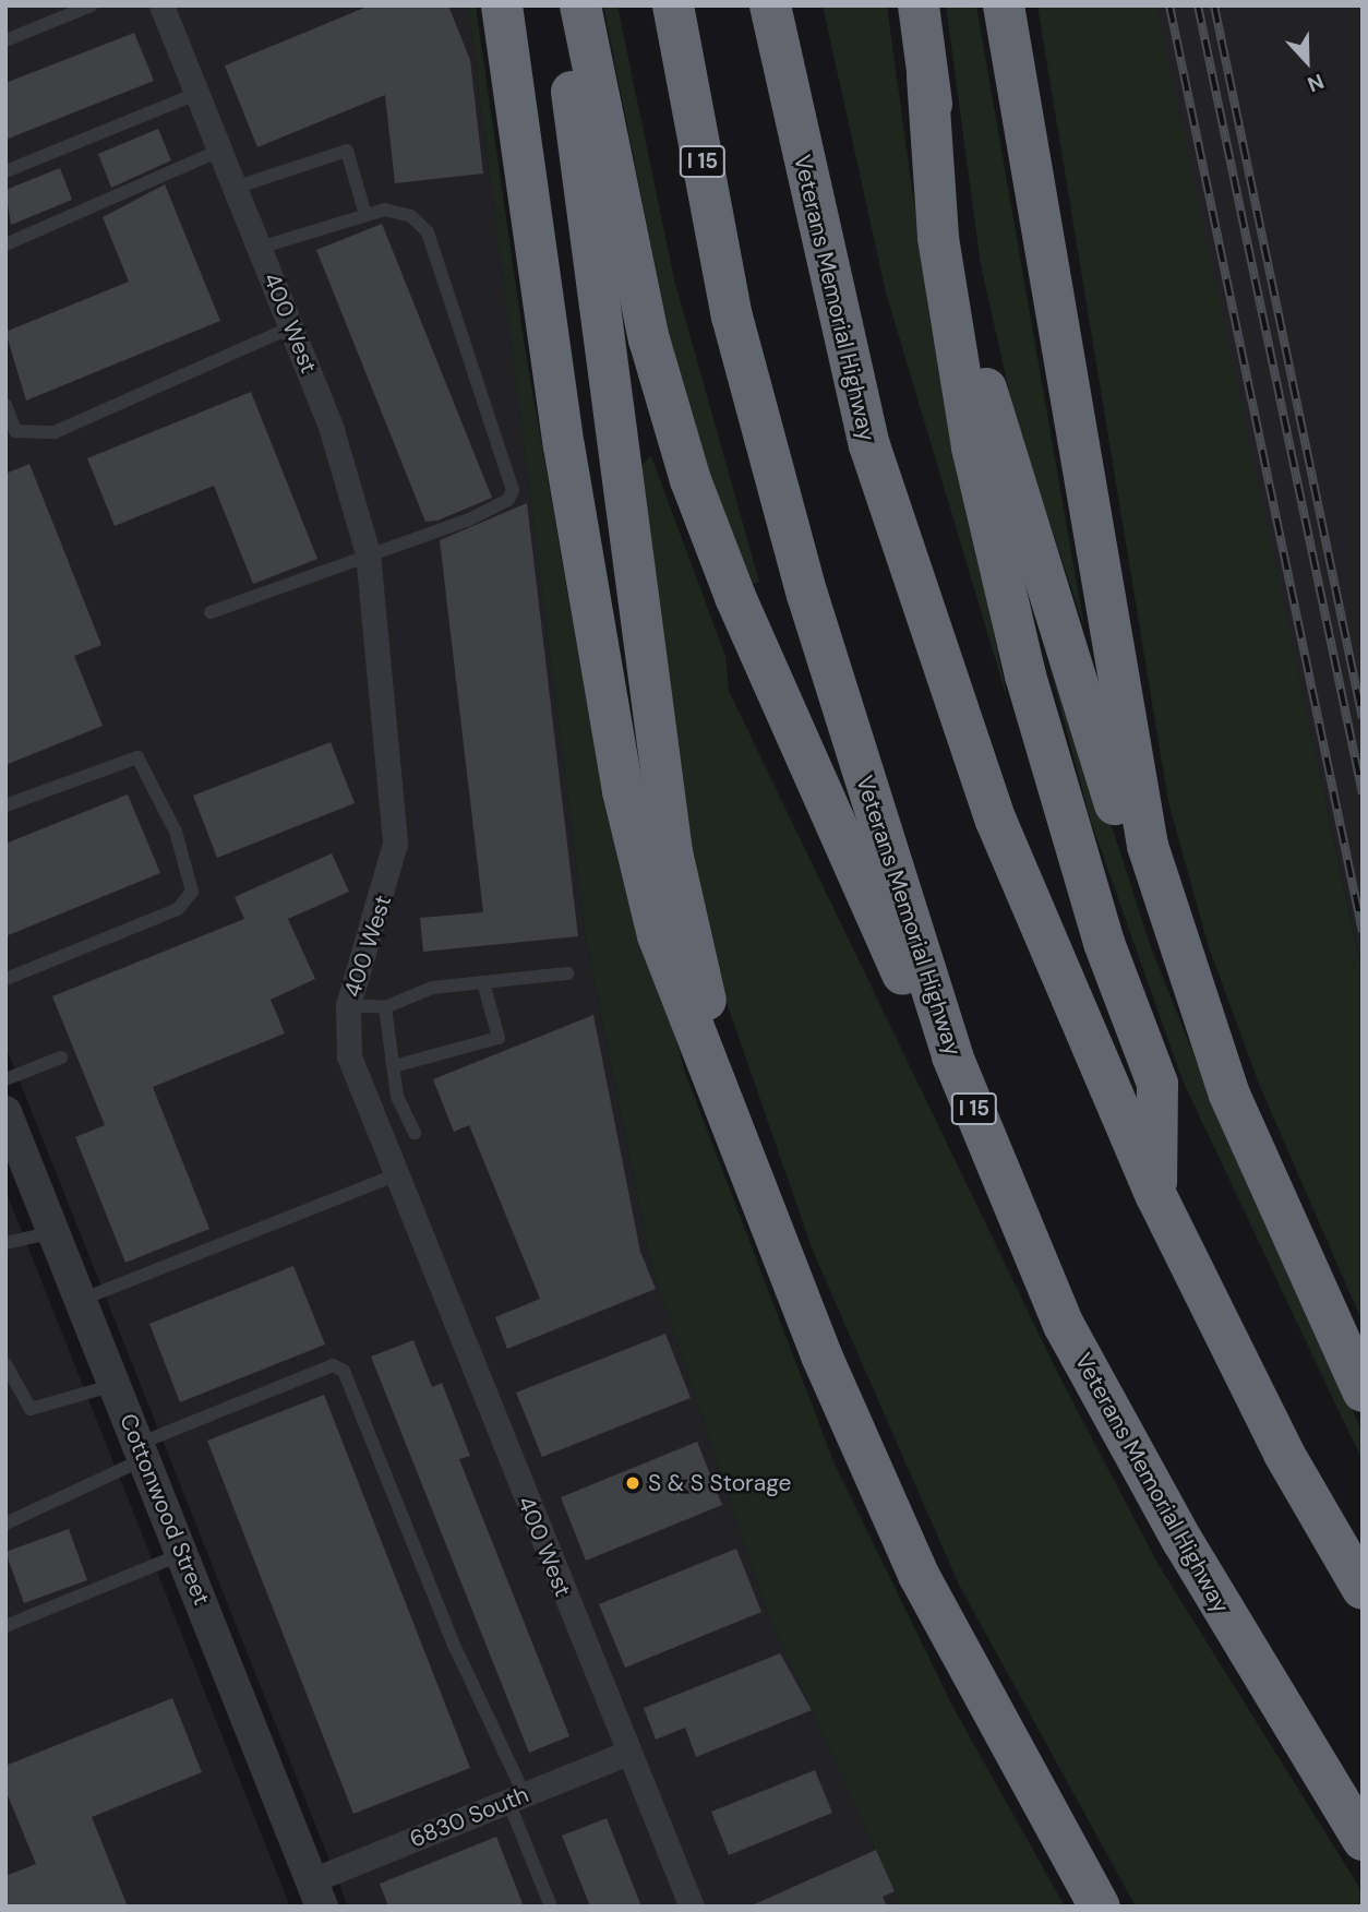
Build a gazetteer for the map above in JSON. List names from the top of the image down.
{
  "streets": {
    "highway": ["I 15", "Veterans Memorial Highway"],
    "street": ["400 West", "Cottonwood Street", "6830 South"]
  },
  "crossings": [
    ["400 West", "6830 South"],
    ["Cottonwood Street", "6830 South"]
  ],
  "places": ["S & S Storage"],
  "north": "bottom"
}
